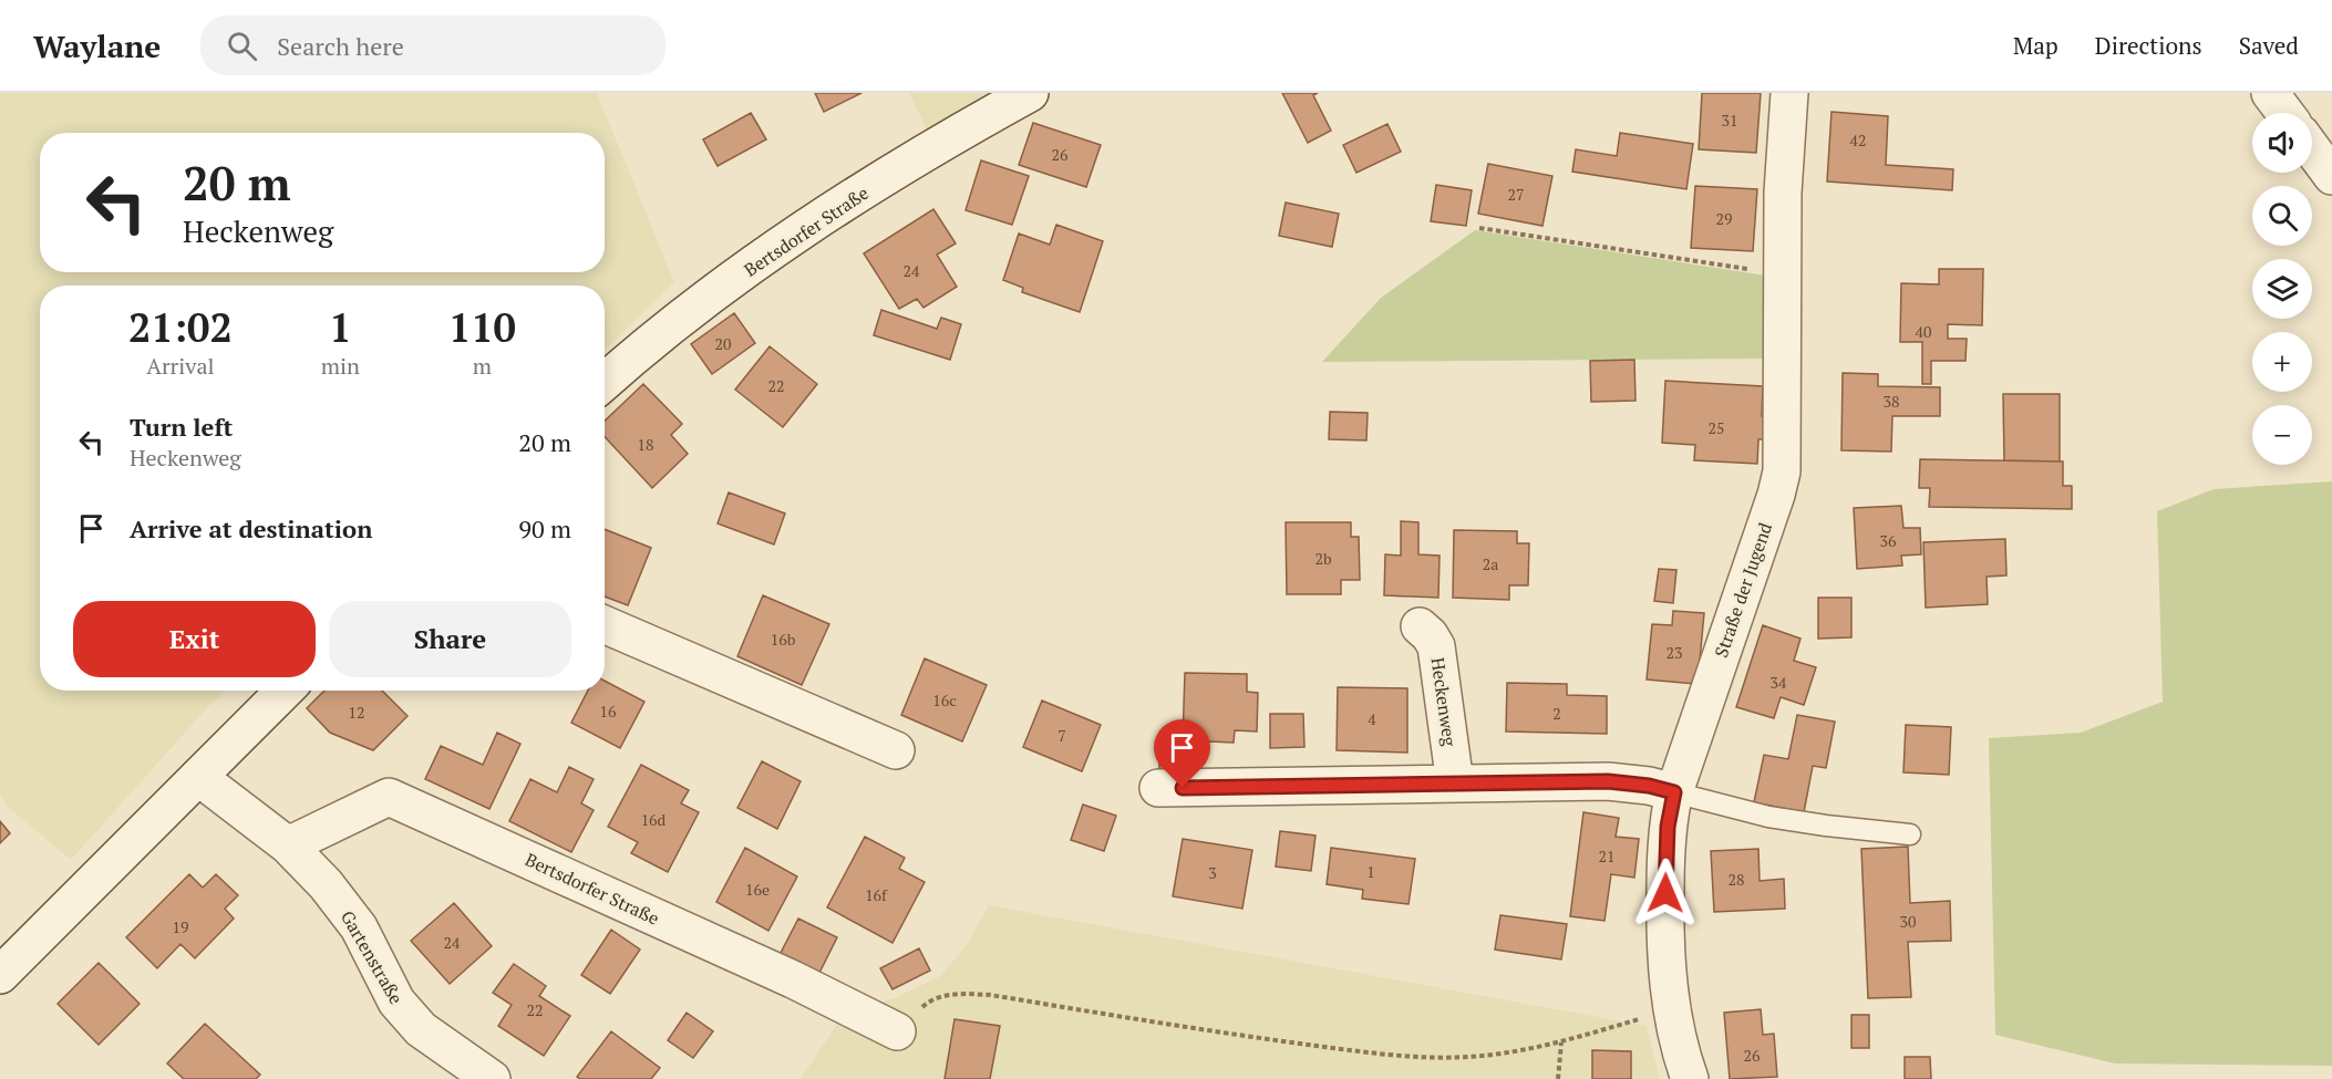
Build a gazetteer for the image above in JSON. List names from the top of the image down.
{
  "streets": {
    "street": [
      "Bertsdorfer Straße",
      "Straße der Jugend",
      "Heckenweg",
      "Gartenstraße"
    ]
  },
  "crossings": [
    ["Bertsdorfer Straße", "Gartenstraße"]
  ],
  "house_numbers": [
    "31",
    "42",
    "26",
    "27",
    "29",
    "24",
    "40",
    "20",
    "22",
    "38",
    "25",
    "18",
    "36",
    "2b",
    "2a",
    "16b",
    "23",
    "34",
    "16c",
    "16",
    "12",
    "2",
    "4",
    "7",
    "16d",
    "21",
    "1",
    "3",
    "28",
    "16e",
    "16f",
    "30",
    "19",
    "24",
    "22",
    "26"
  ],
  "page": {
    "header": "Waylane",
    "search": "Search here",
    "nav": ["Map", "Directions", "Saved"],
    "map_buttons": ["+", "−"],
    "turn": ["20 m", "Heckenweg"],
    "eta": [
      "21:02",
      "Arrival",
      "1",
      "min",
      "110",
      "m"
    ],
    "list": [
      {
        "name": "Turn left",
        "note": "Heckenweg",
        "value": "20 m"
      },
      {
        "name": "Arrive at destination",
        "value": "90 m"
      }
    ],
    "buttons": ["Exit", "Share"]
  }
}
